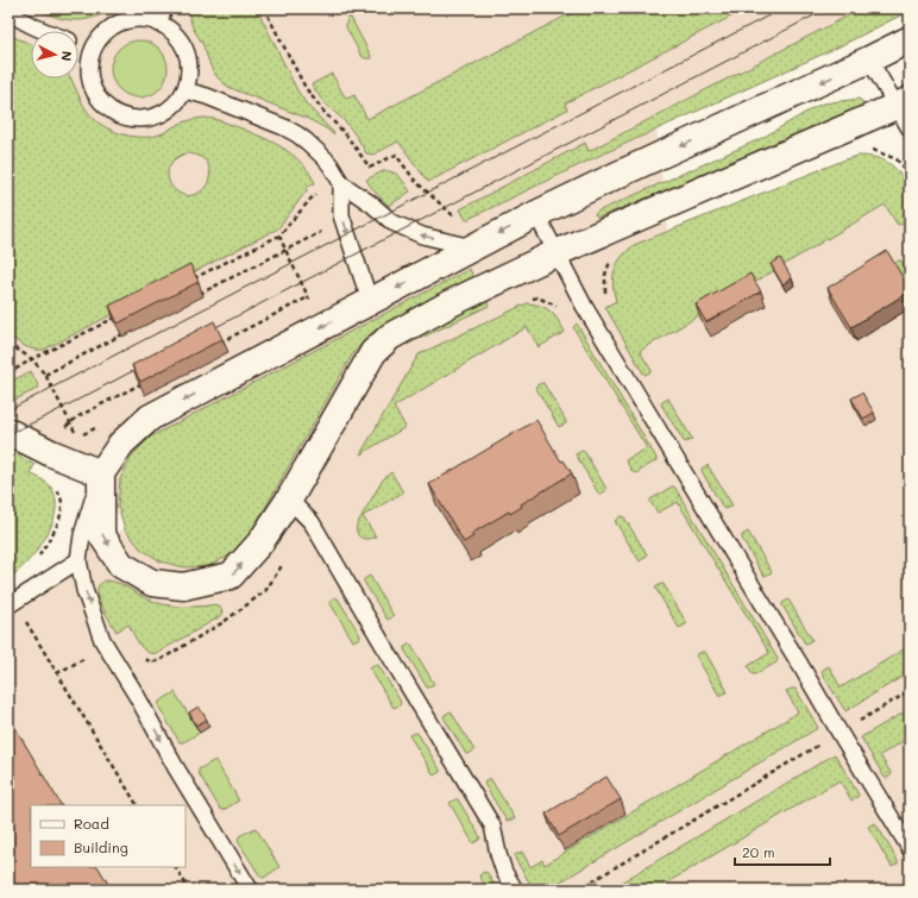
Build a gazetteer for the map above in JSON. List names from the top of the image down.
{
  "legend": ["Road", "Building"],
  "scale_bar": "20 m",
  "north": "right"
}
